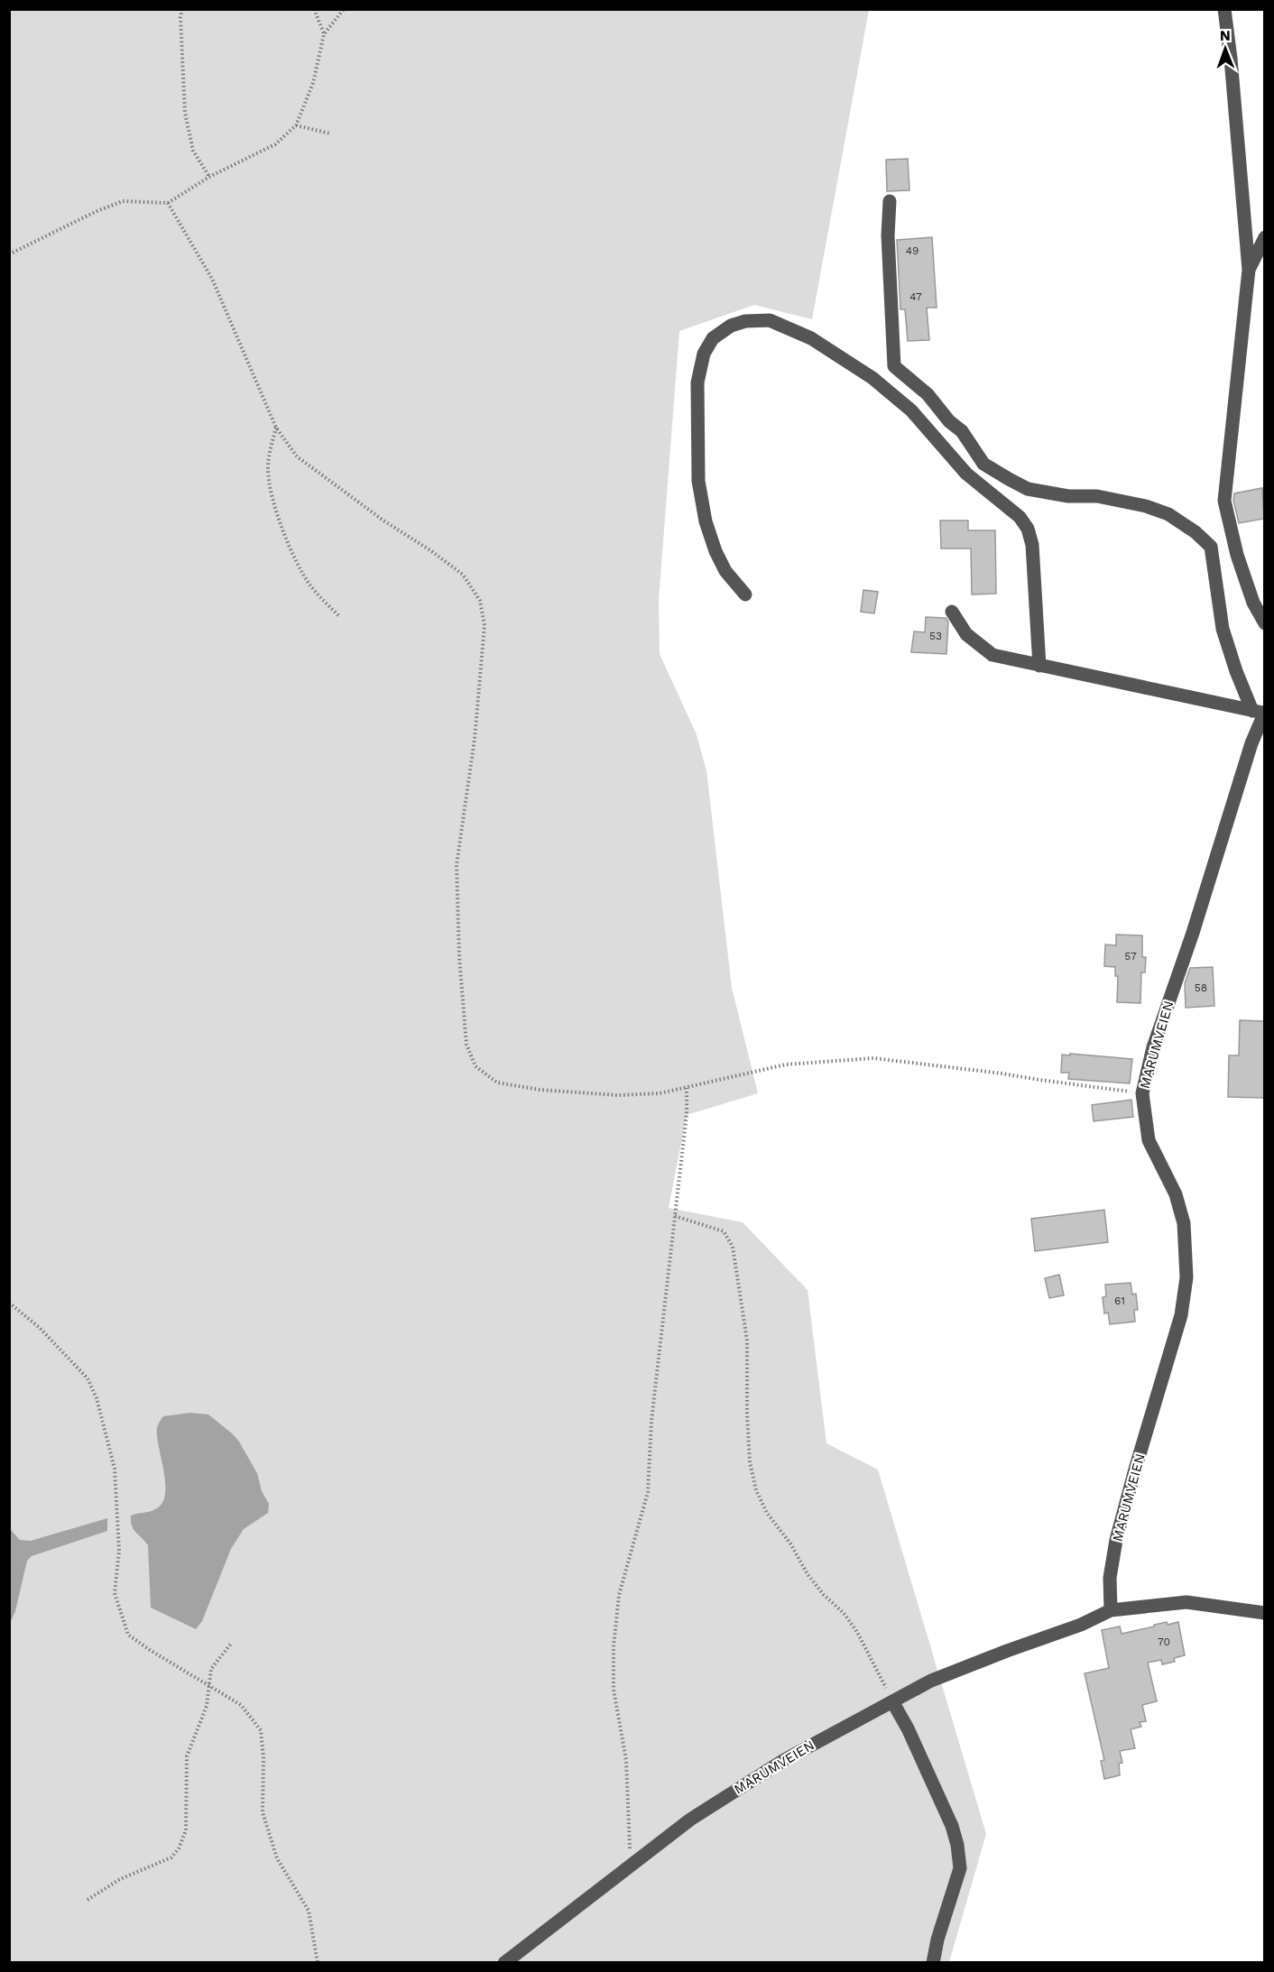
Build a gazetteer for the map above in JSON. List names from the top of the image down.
{
  "streets": {
    "street": ["MARUMVEIEN"]
  },
  "house_numbers": [
    "49",
    "47",
    "53",
    "57",
    "58",
    "61",
    "70"
  ],
  "north": "top"
}
